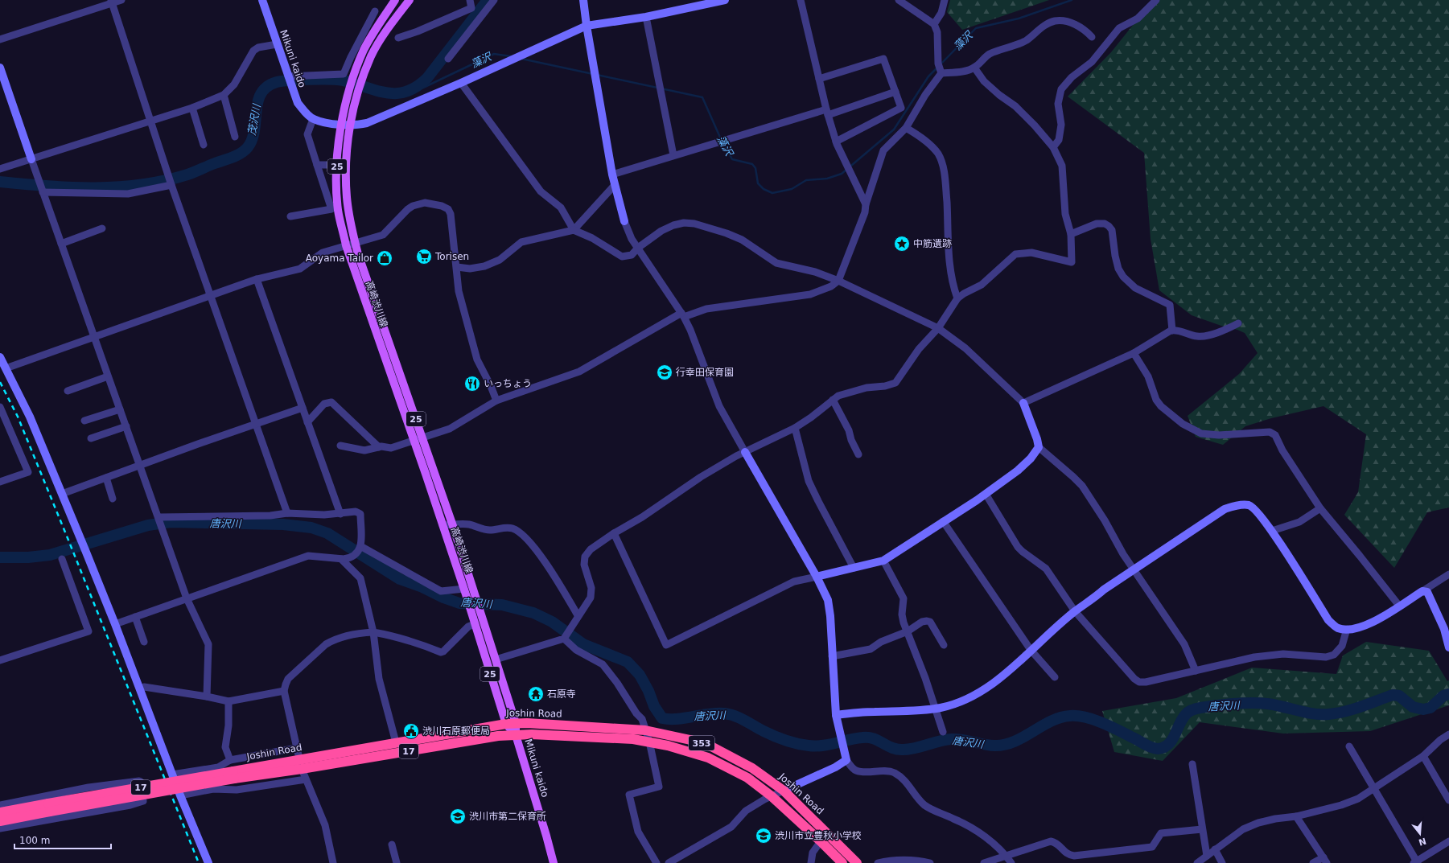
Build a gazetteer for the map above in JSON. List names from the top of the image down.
{
  "streets": {
    "highway": ["Joshin Road", "353", "17"],
    "main road": ["Mikuni kaido", "25", "高崎渋川線"]
  },
  "crossings": [
    ["Mikuni kaido", "高崎渋川線"],
    ["Mikuni kaido", "Joshin Road"],
    ["25", "高崎渋川線"],
    ["高崎渋川線", "Joshin Road"]
  ],
  "water": ["藻沢", "茂沢川", "唐沢川"],
  "places": {
    "place": ["中筋遺跡"],
    "supermarket": ["Torisen"],
    "shop": ["Aoyama Tailor"],
    "school or university": ["行幸田保育園", "渋川市第二保育所", "渋川市立豊秋小学校"],
    "restaurant": ["いっちょう"],
    "temple": ["石原寺"],
    "public building": ["渋川石原郵便局"]
  },
  "scale_bar": "100 m",
  "north": "bottom"
}
